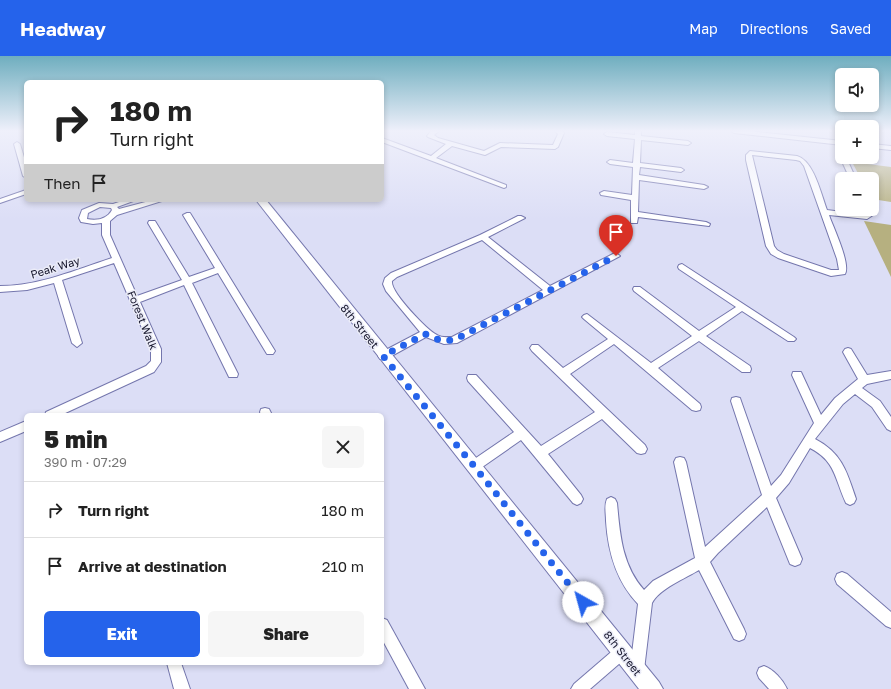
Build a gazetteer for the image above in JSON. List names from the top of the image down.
{
  "streets": {
    "street": ["Peak Way", "Forest Walk", "8th Street"]
  },
  "crossings": [
    ["Peak Way", "Forest Walk"]
  ],
  "page": {
    "header": "Headway",
    "nav": ["Map", "Directions", "Saved"],
    "map_buttons": ["+", "−"],
    "turn": ["180 m", "Turn right"],
    "then": "Then",
    "heading": ["5 min", "390 m · 07:29"],
    "list": [
      {
        "name": "Turn right",
        "value": "180 m"
      },
      {
        "name": "Arrive at destination",
        "value": "210 m"
      }
    ],
    "buttons": ["Exit", "Share"]
  }
}
